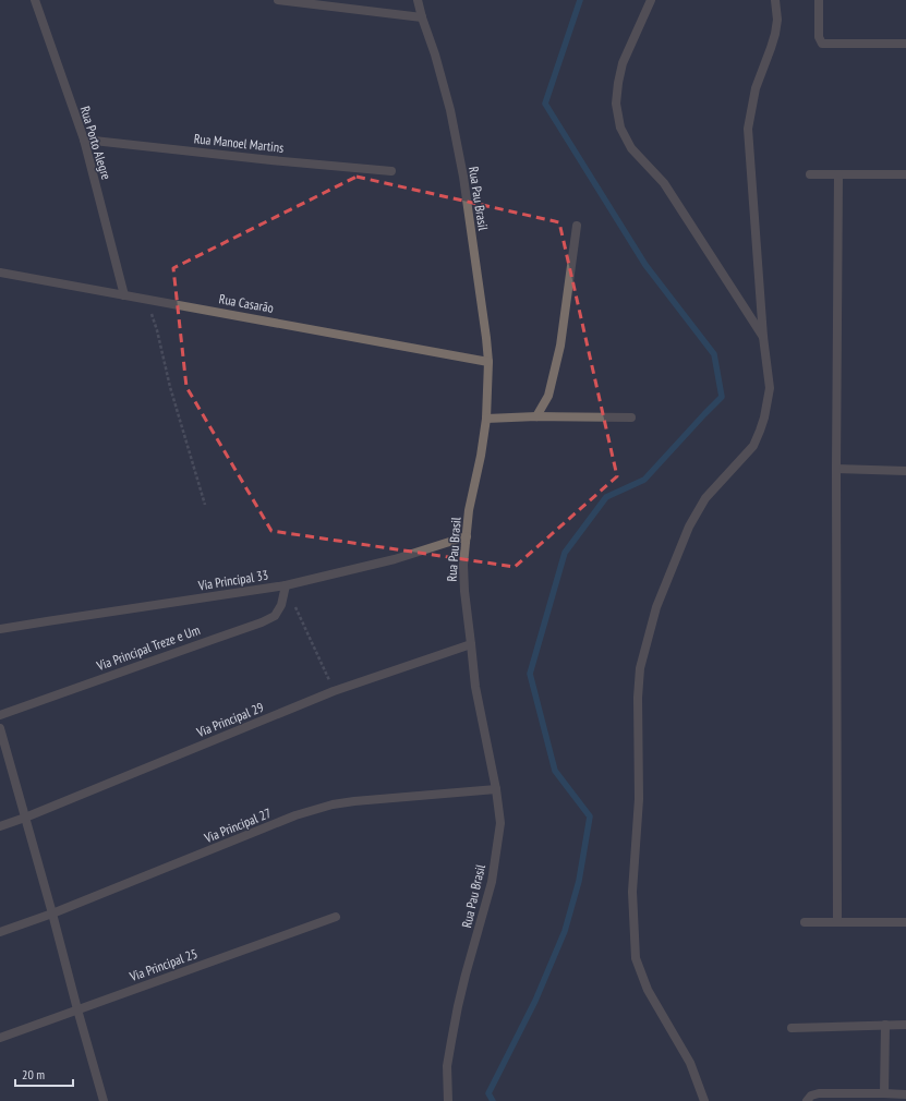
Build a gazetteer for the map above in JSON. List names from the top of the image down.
{
  "streets": {
    "street": [
      "Rua Porto Alegre",
      "Rua Manoel Martins",
      "Rua Pau Brasil",
      "Rua Casarão",
      "Via Principal 33",
      "Via Principal Treze e Um",
      "Via Principal 29",
      "Via Principal 27",
      "Via Principal 25"
    ]
  },
  "crossings": [
    ["Rua Porto Alegre", "Rua Manoel Martins"],
    ["Rua Porto Alegre", "Rua Casarão"],
    ["Rua Pau Brasil", "Rua Casarão"],
    ["Rua Pau Brasil", "Via Principal 33"],
    ["Rua Pau Brasil", "Via Principal 29"],
    ["Rua Pau Brasil", "Via Principal 27"],
    ["Via Principal 33", "Via Principal Treze e Um"]
  ],
  "scale_bar": "20 m"
}
